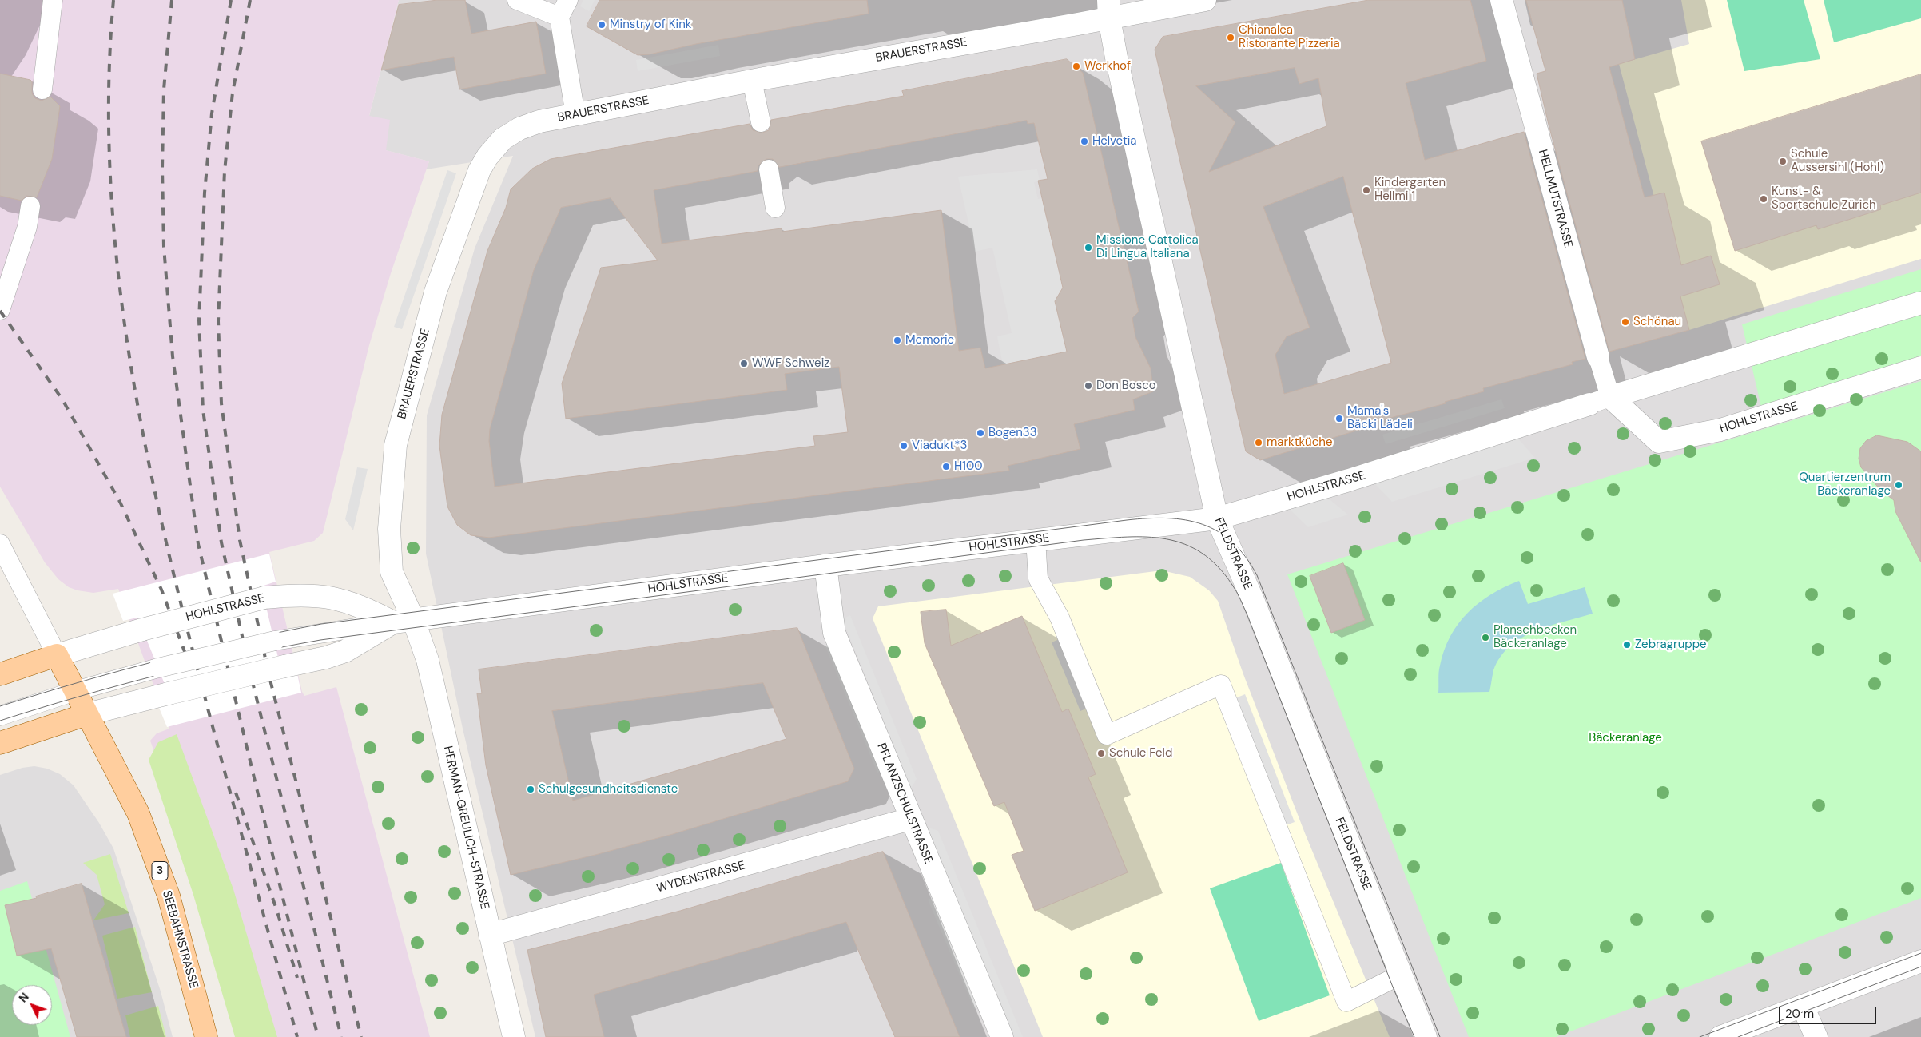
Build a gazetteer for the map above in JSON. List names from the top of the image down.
{
  "streets": {
    "main road": ["HOHLSTRASSE", "3", "SEEBAHNSTRASSE"],
    "street": [
      "BRAUERSTRASSE",
      "HELLMUTSTRASSE",
      "FELDSTRASSE",
      "PFLANZSCHULSTRASSE",
      "HERMAN-GREULICH-STRASSE",
      "WYDENSTRASSE"
    ]
  },
  "crossings": [
    ["BRAUERSTRASSE", "HOHLSTRASSE"],
    ["BRAUERSTRASSE", "FELDSTRASSE"],
    ["BRAUERSTRASSE", "HERMAN-GREULICH-STRASSE"],
    ["HELLMUTSTRASSE", "HOHLSTRASSE"],
    ["HOHLSTRASSE", "FELDSTRASSE"],
    ["HOHLSTRASSE", "PFLANZSCHULSTRASSE"],
    ["HOHLSTRASSE", "HERMAN-GREULICH-STRASSE"],
    ["HOHLSTRASSE", "3"],
    ["HOHLSTRASSE", "SEEBAHNSTRASSE"],
    ["PFLANZSCHULSTRASSE", "WYDENSTRASSE"],
    ["HERMAN-GREULICH-STRASSE", "WYDENSTRASSE"],
    ["3", "SEEBAHNSTRASSE"]
  ],
  "parks": ["Bäckeranlage"],
  "places": [
    "Minstry of Kink",
    "Chianalea Ristorante Pizzeria",
    "Werkhof",
    "Helvetia",
    "Schule Aussersihl (Hohl)",
    "Kindergarten Hellmi 1",
    "Kunst- & Sportschule Zürich",
    "Missione Cattolica Di Lingua Italiana",
    "Schönau",
    "Memorie",
    "WWF Schweiz",
    "Don Bosco",
    "Mama's Bäcki Lädeli",
    "Bogen33",
    "marktküche",
    "Viadukt*3",
    "H100",
    "Quartierzentrum Bäckeranlage",
    "Planschbecken Bäckeranlage",
    "Zebragruppe",
    "Schule Feld",
    "Schulgesundheitsdienste"
  ],
  "scale_bar": "20 m",
  "north": "top left"
}
